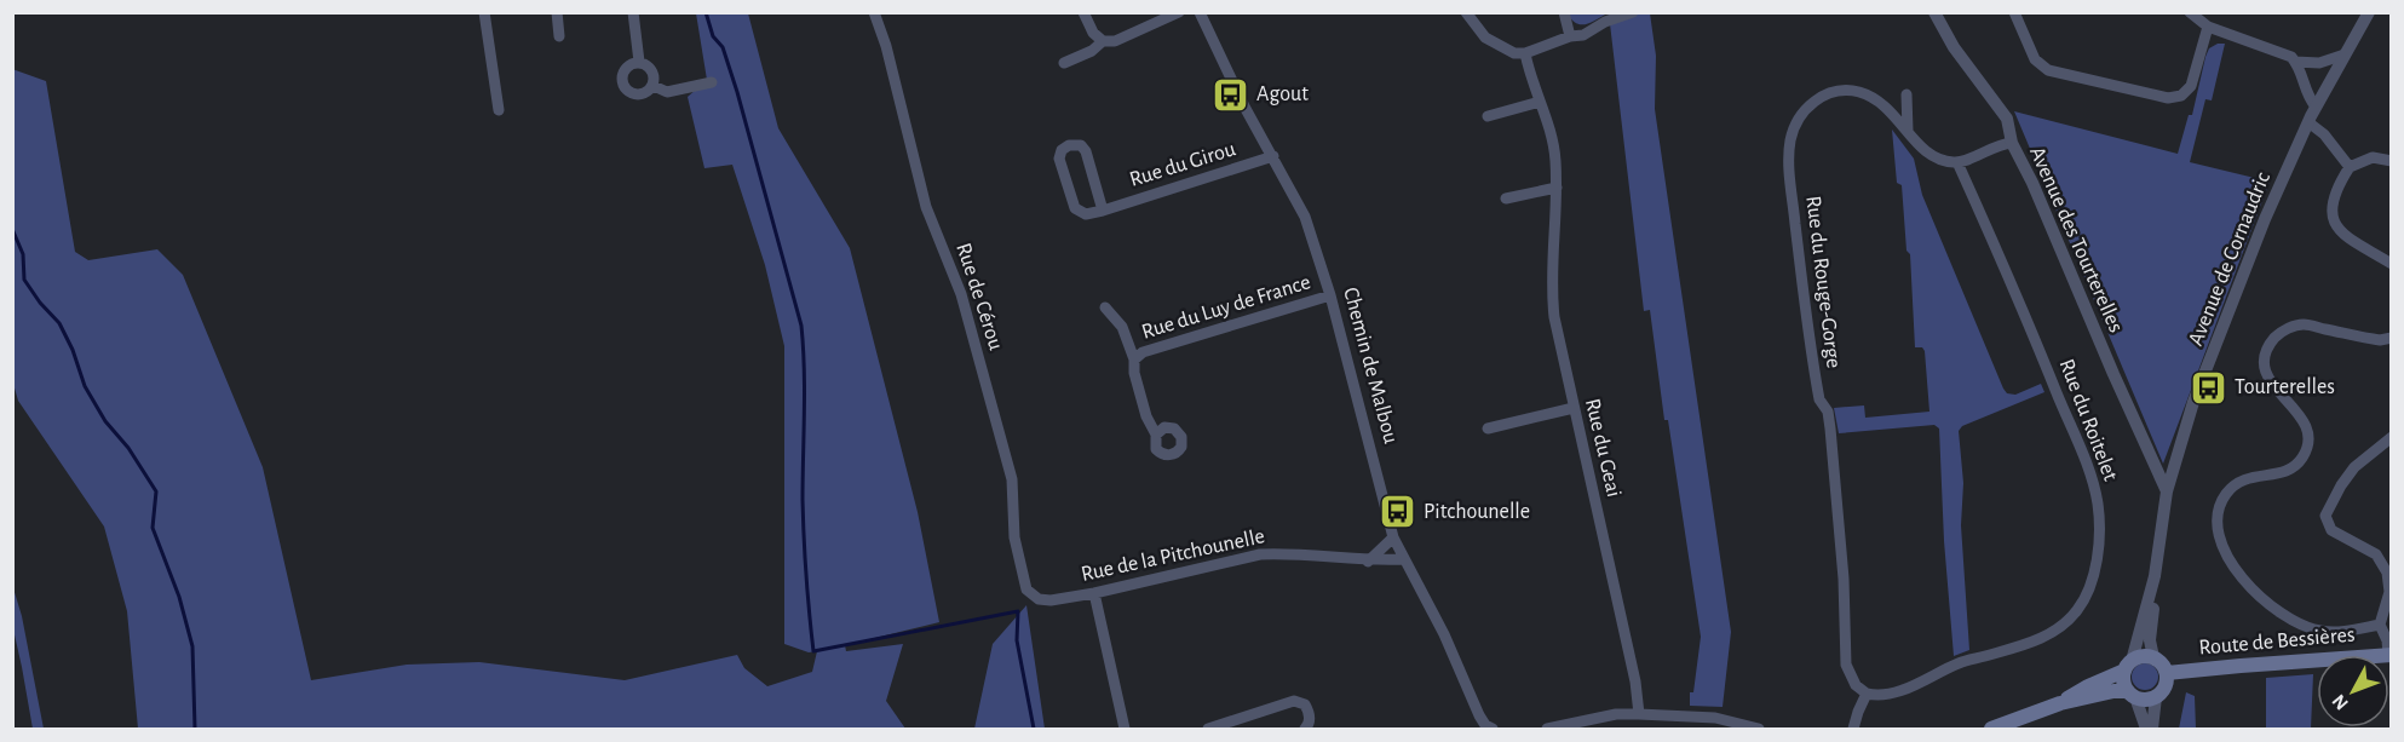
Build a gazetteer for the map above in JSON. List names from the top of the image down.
{
  "streets": {
    "main road": ["Route de Bessières"],
    "street": [
      "Rue du Girou",
      "Avenue des Tourterelles",
      "Avenue de Cornaudric",
      "Rue du Rouge-Gorge",
      "Rue de Cérou",
      "Rue du Luy de France",
      "Chemin de Malbou",
      "Rue du Roitelet",
      "Rue du Geai",
      "Rue de la Pitchounelle"
    ]
  },
  "crossings": [
    ["Rue du Girou", "Chemin de Malbou"],
    ["Avenue des Tourterelles", "Avenue de Cornaudric"],
    ["Avenue de Cornaudric", "Route de Bessières"],
    ["Rue du Rouge-Gorge", "Rue du Roitelet"],
    ["Rue de Cérou", "Rue de la Pitchounelle"],
    ["Rue du Luy de France", "Chemin de Malbou"],
    ["Chemin de Malbou", "Rue de la Pitchounelle"]
  ],
  "places": {
    "bus stop": ["Agout", "Tourterelles", "Pitchounelle"]
  },
  "north": "bottom left"
}
